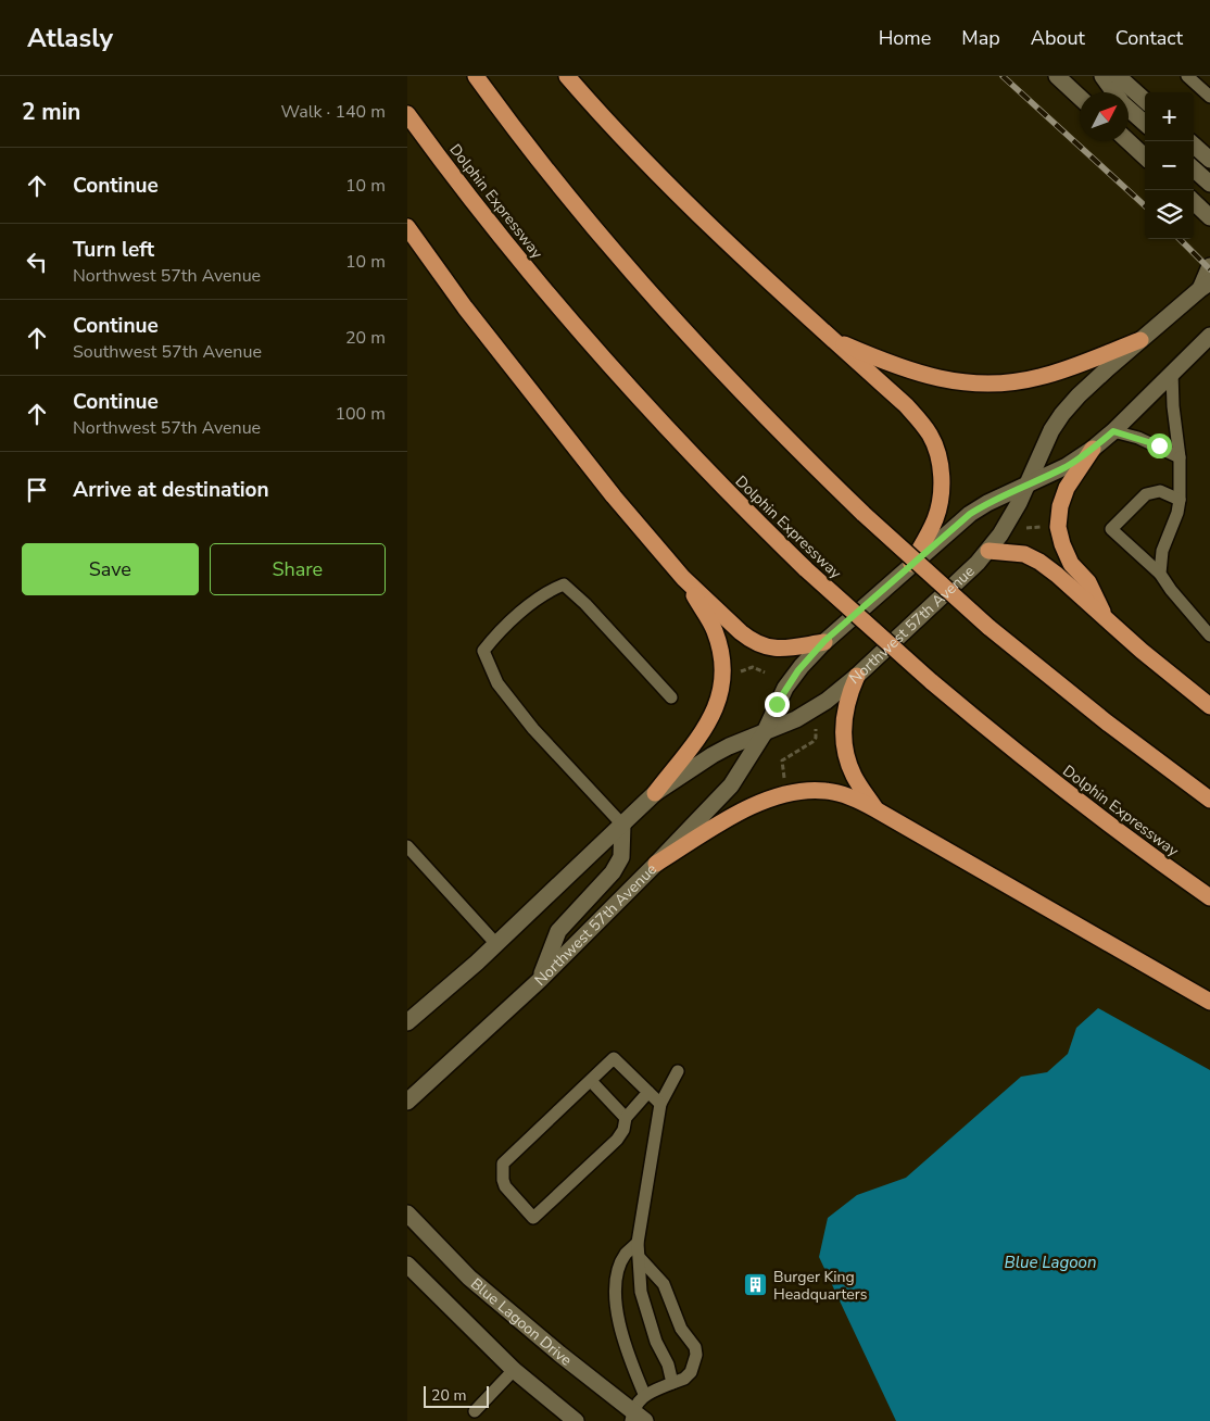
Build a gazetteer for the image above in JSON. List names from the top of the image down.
{
  "streets": {
    "highway": ["Dolphin Expressway"],
    "main road": ["Northwest 57th Avenue", "Blue Lagoon Drive"]
  },
  "water": ["Blue Lagoon"],
  "places": {
    "building": ["Burger King Headquarters"]
  },
  "scale_bar": "20 m",
  "north": "top right",
  "page": {
    "header": "Atlasly",
    "nav": [
      "Home",
      "Map",
      "About",
      "Contact"
    ],
    "heading": ["2 min", "Walk · 140 m"],
    "map_buttons": ["+", "−"],
    "list": [
      ["Continue", "10 m"],
      ["Turn left", "Northwest 57th Avenue", "10 m"],
      ["Continue", "Southwest 57th Avenue", "20 m"],
      ["Continue", "Northwest 57th Avenue", "100 m"],
      "Arrive at destination"
    ],
    "buttons": ["Save", "Share"],
    "scale": "20 m"
  }
}
